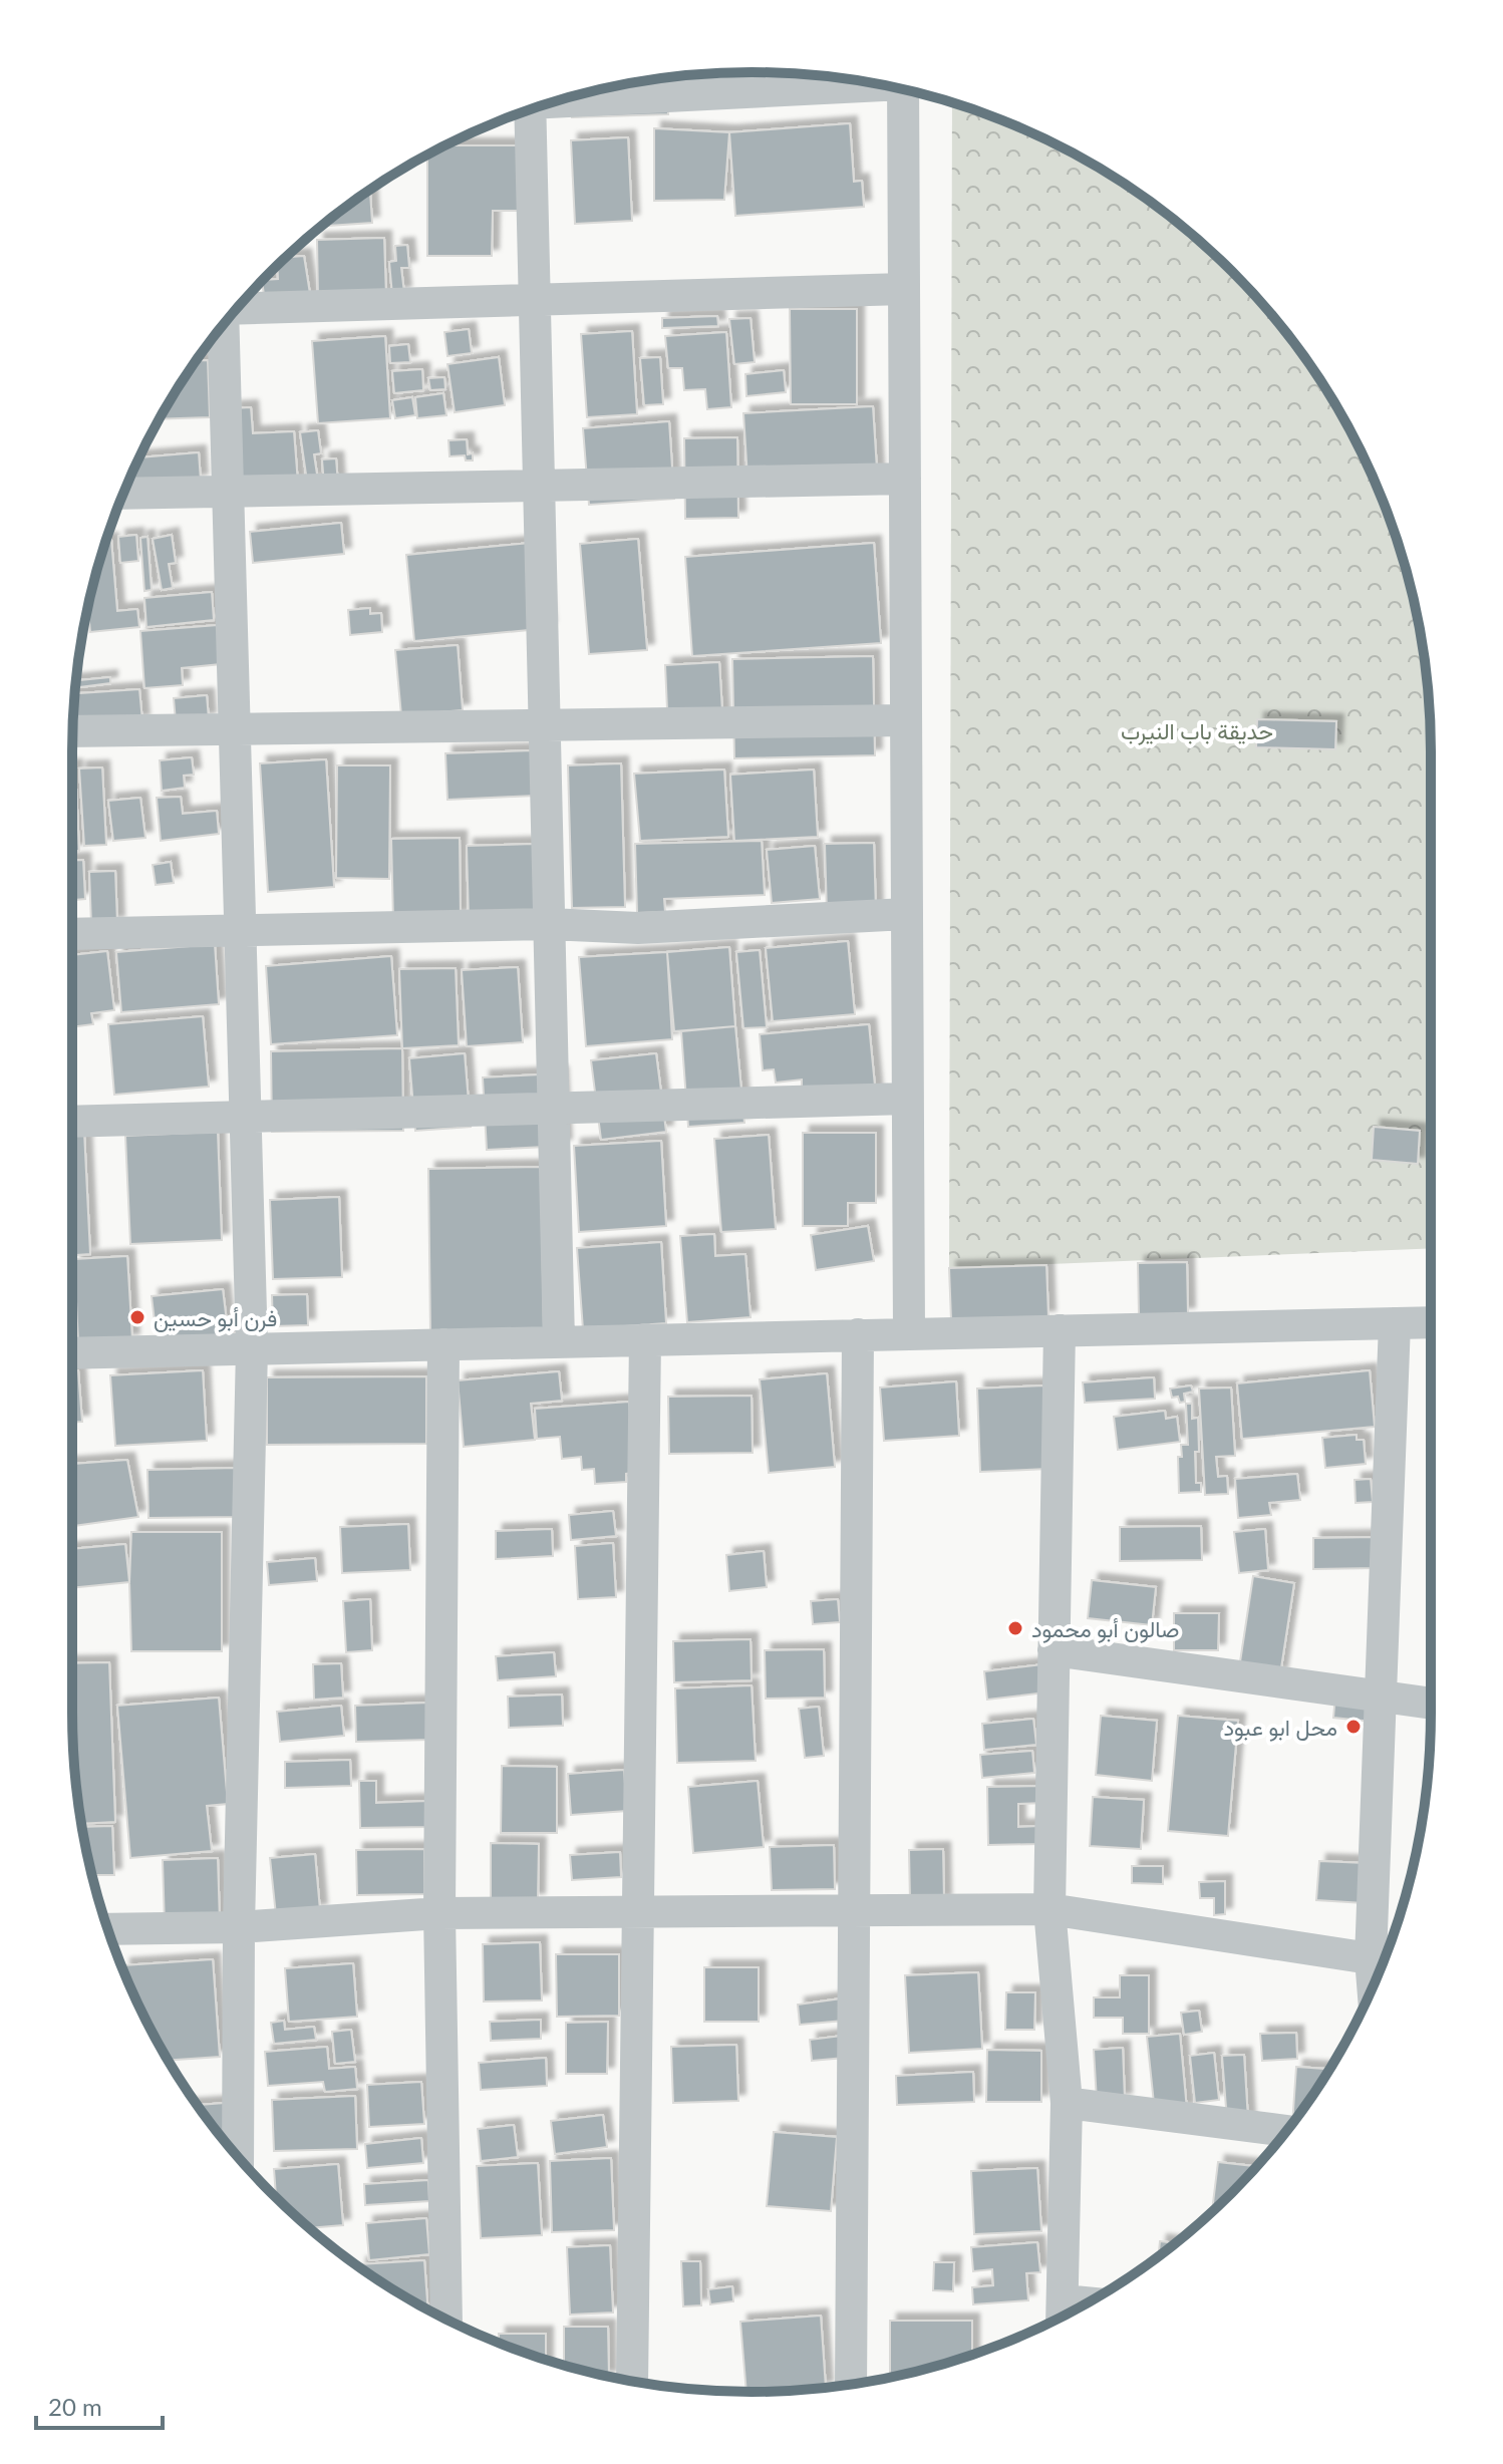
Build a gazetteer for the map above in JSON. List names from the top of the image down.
{
  "parks": ["حديقة باب النيرب"],
  "places": ["فرن أبو حسين", "صالون أبو محمود", "محل ابو عبود"],
  "scale_bar": "20 m"
}
